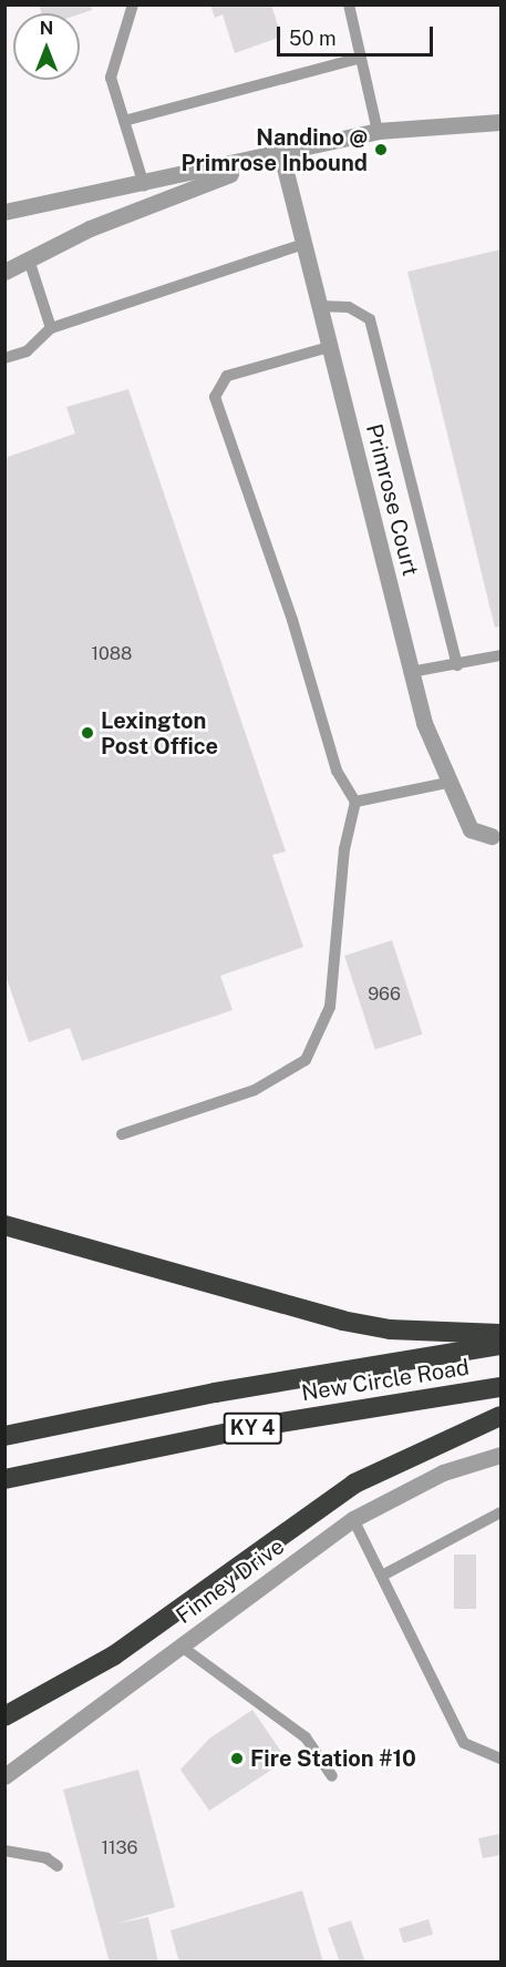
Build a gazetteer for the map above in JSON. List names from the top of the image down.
{
  "streets": {
    "highway": ["New Circle Road", "KY 4"],
    "street": ["Primrose Court", "Finney Drive"]
  },
  "places": ["Nandino @ Primrose Inbound", "Lexington Post Office", "Fire Station #10"],
  "house_numbers": ["1088", "966", "1136"],
  "scale_bar": "50 m",
  "north": "top"
}
